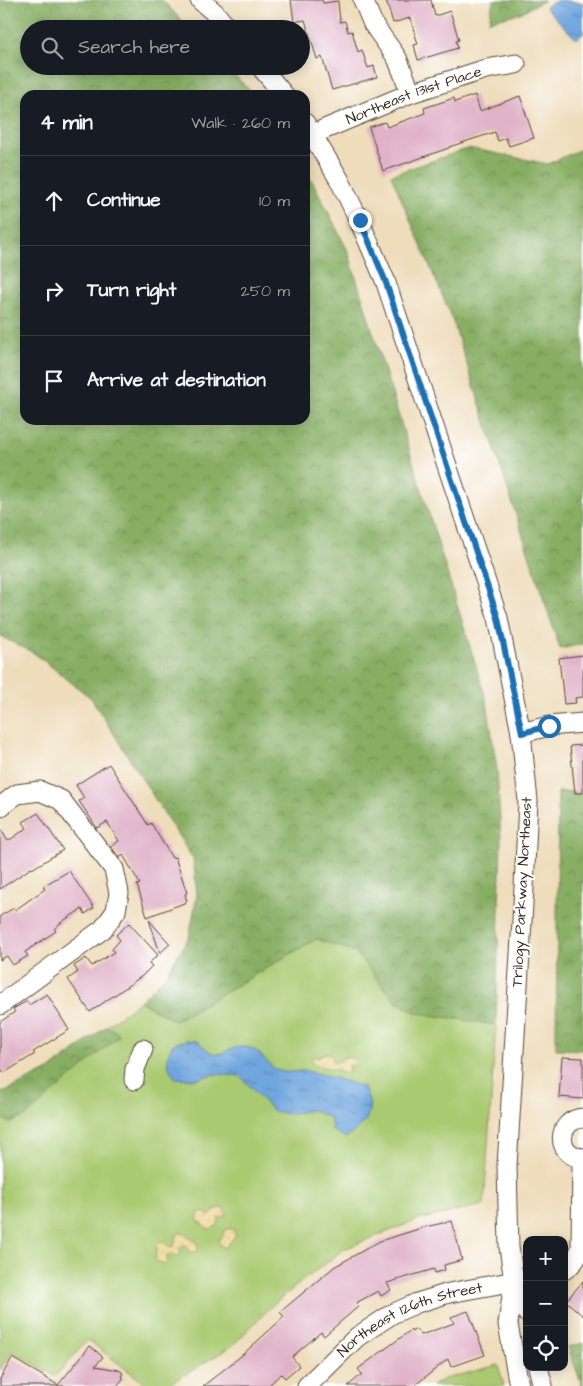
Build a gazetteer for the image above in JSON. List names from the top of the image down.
{
  "streets": {
    "street": ["Northeast 131st Place", "Trilogy Parkway Northeast", "Northeast 126th Street"]
  },
  "crossings": [
    ["Trilogy Parkway Northeast", "Northeast 126th Street"]
  ],
  "page": {
    "search": "Search here",
    "heading": ["4 min", "Walk · 260 m"],
    "list": [
      ["Continue", "10 m"],
      ["Turn right", "250 m"],
      "Arrive at destination"
    ],
    "map_buttons": ["+", "−"]
  }
}
